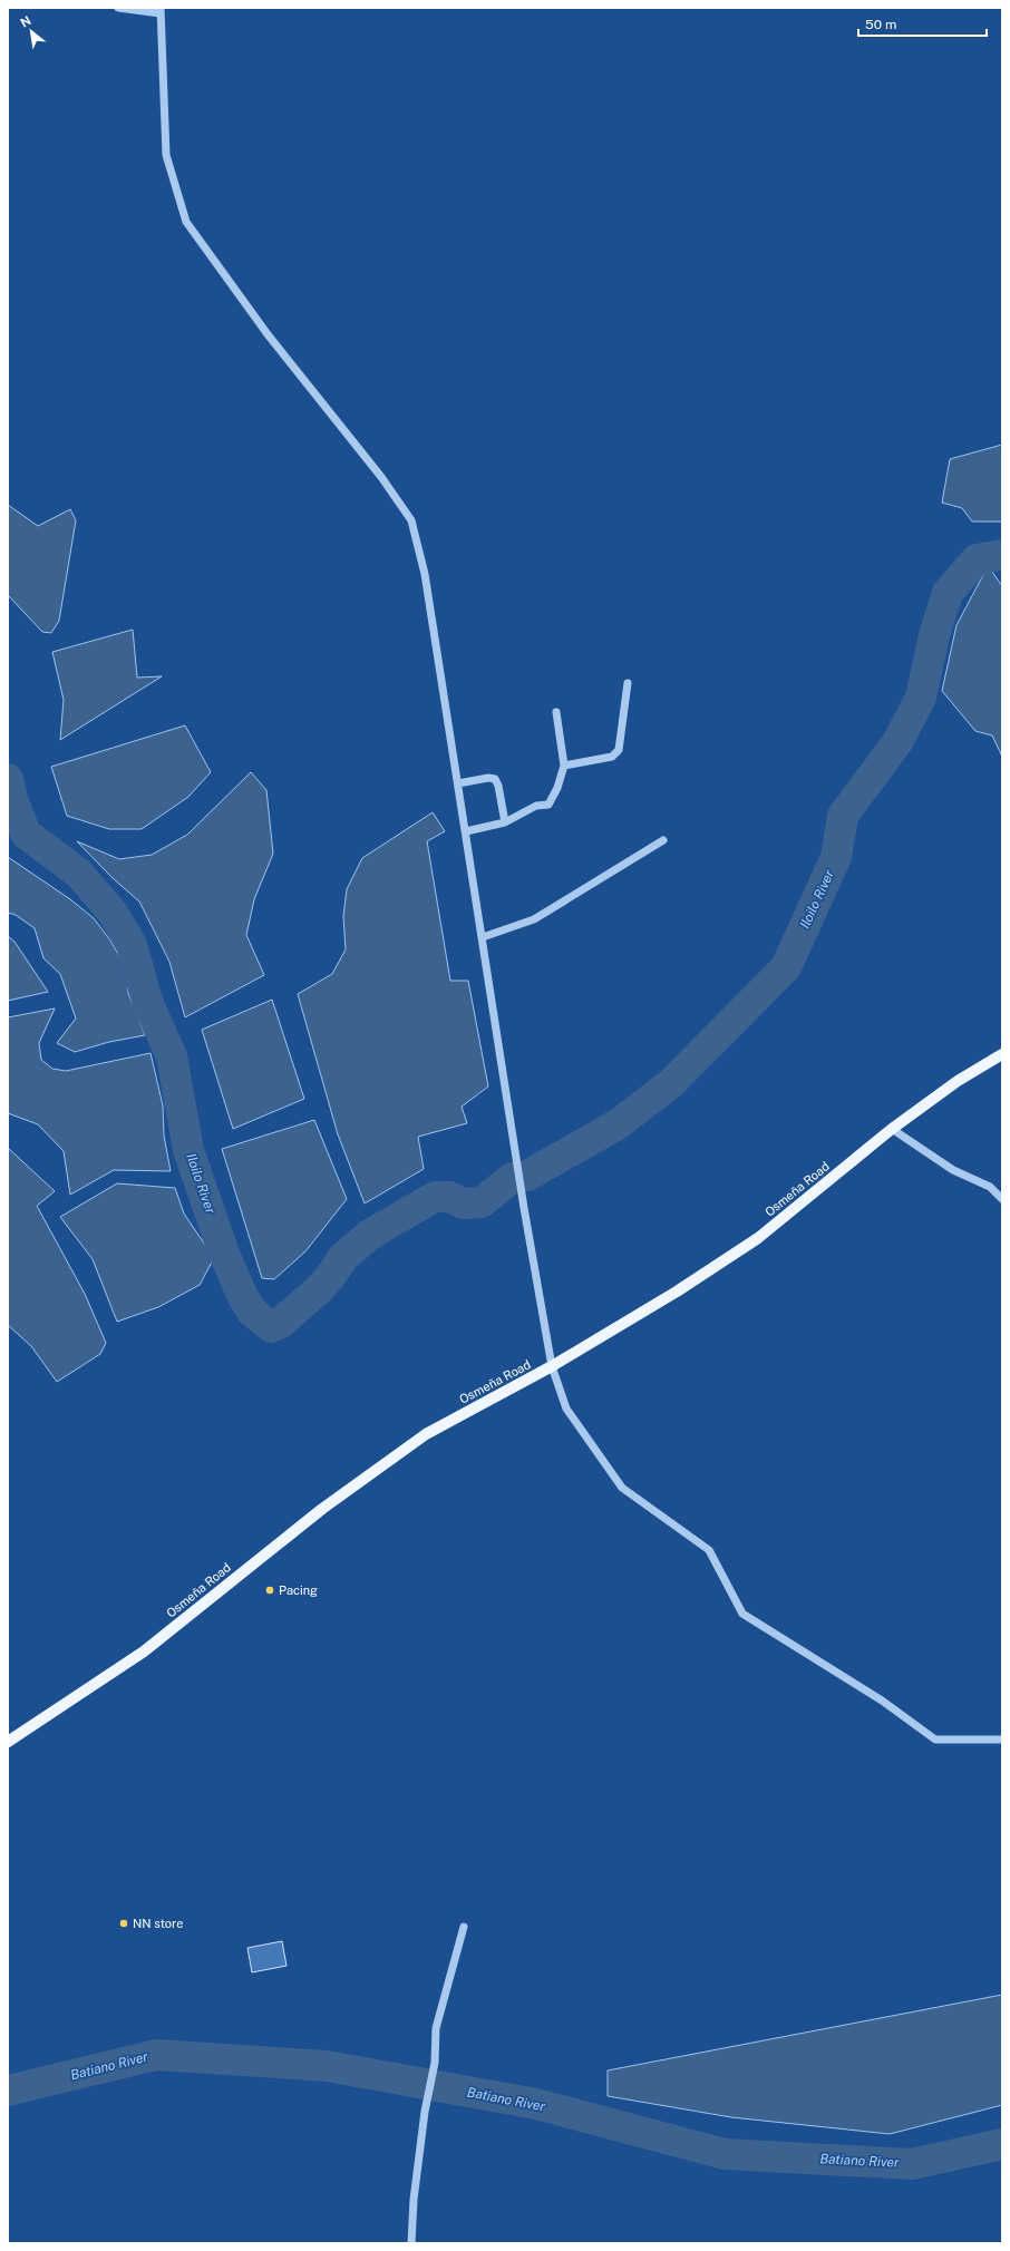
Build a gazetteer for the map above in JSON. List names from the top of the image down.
{
  "streets": {
    "main road": ["Osmeña Road"]
  },
  "water": ["Iloilo River", "Batiano River"],
  "places": ["Pacing", "NN store"],
  "scale_bar": "50 m",
  "north": "top left"
}
